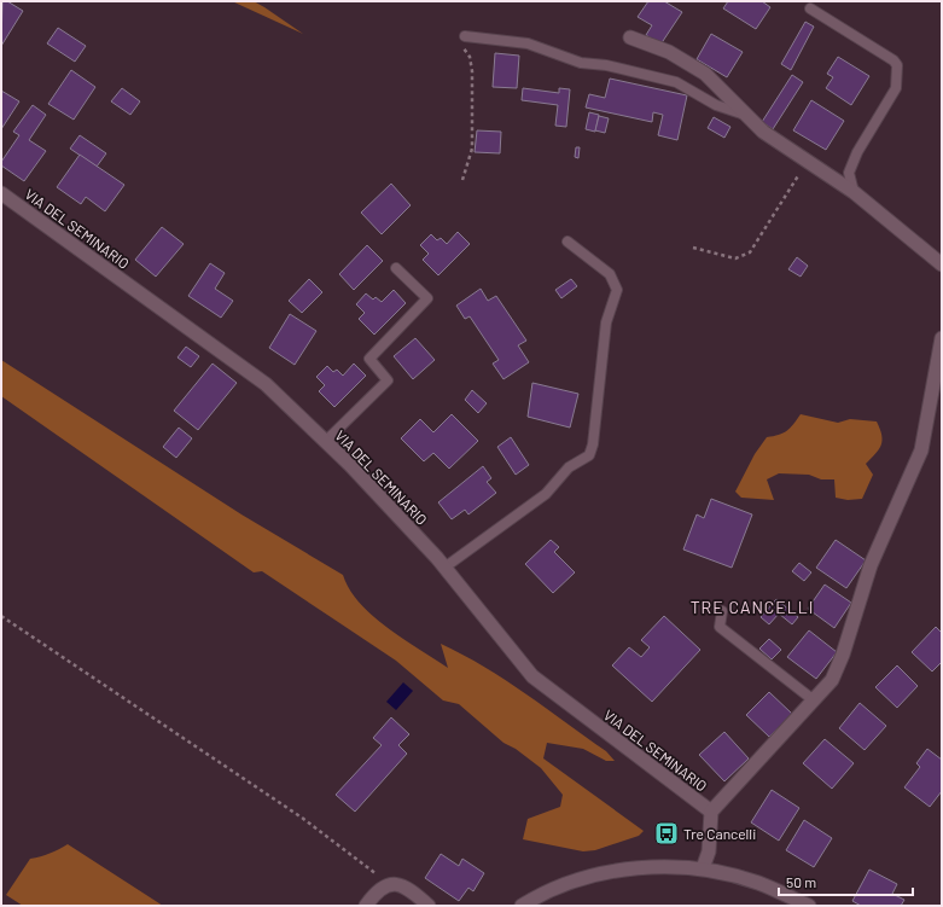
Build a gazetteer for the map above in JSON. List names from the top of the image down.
{
  "streets": {
    "street": ["VIA DEL SEMINARIO"]
  },
  "districts": ["TRE CANCELLI"],
  "places": {
    "bus stop": ["Tre Cancelli"]
  },
  "scale_bar": "50 m"
}
